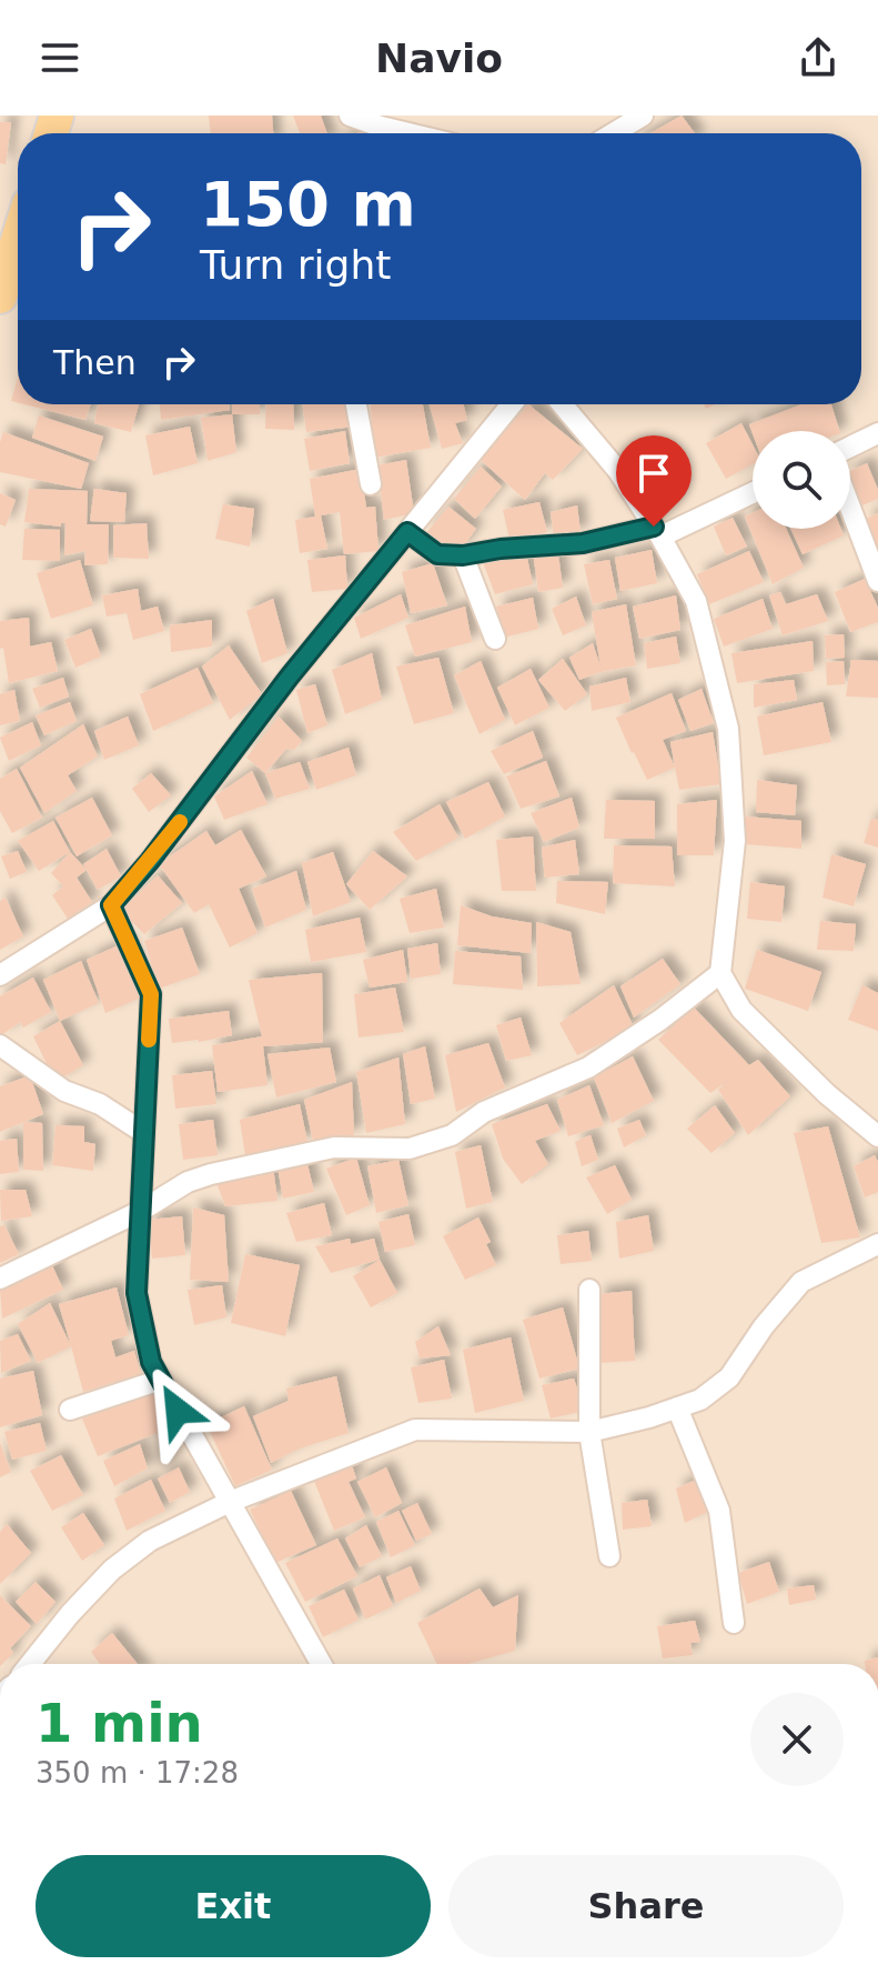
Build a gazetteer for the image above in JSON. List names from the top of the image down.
{
  "page": {
    "header": "Navio",
    "turn": ["150 m", "Turn right"],
    "then": "Then",
    "heading": ["1 min", "350 m · 17:28"],
    "buttons": ["Exit", "Share"]
  }
}
